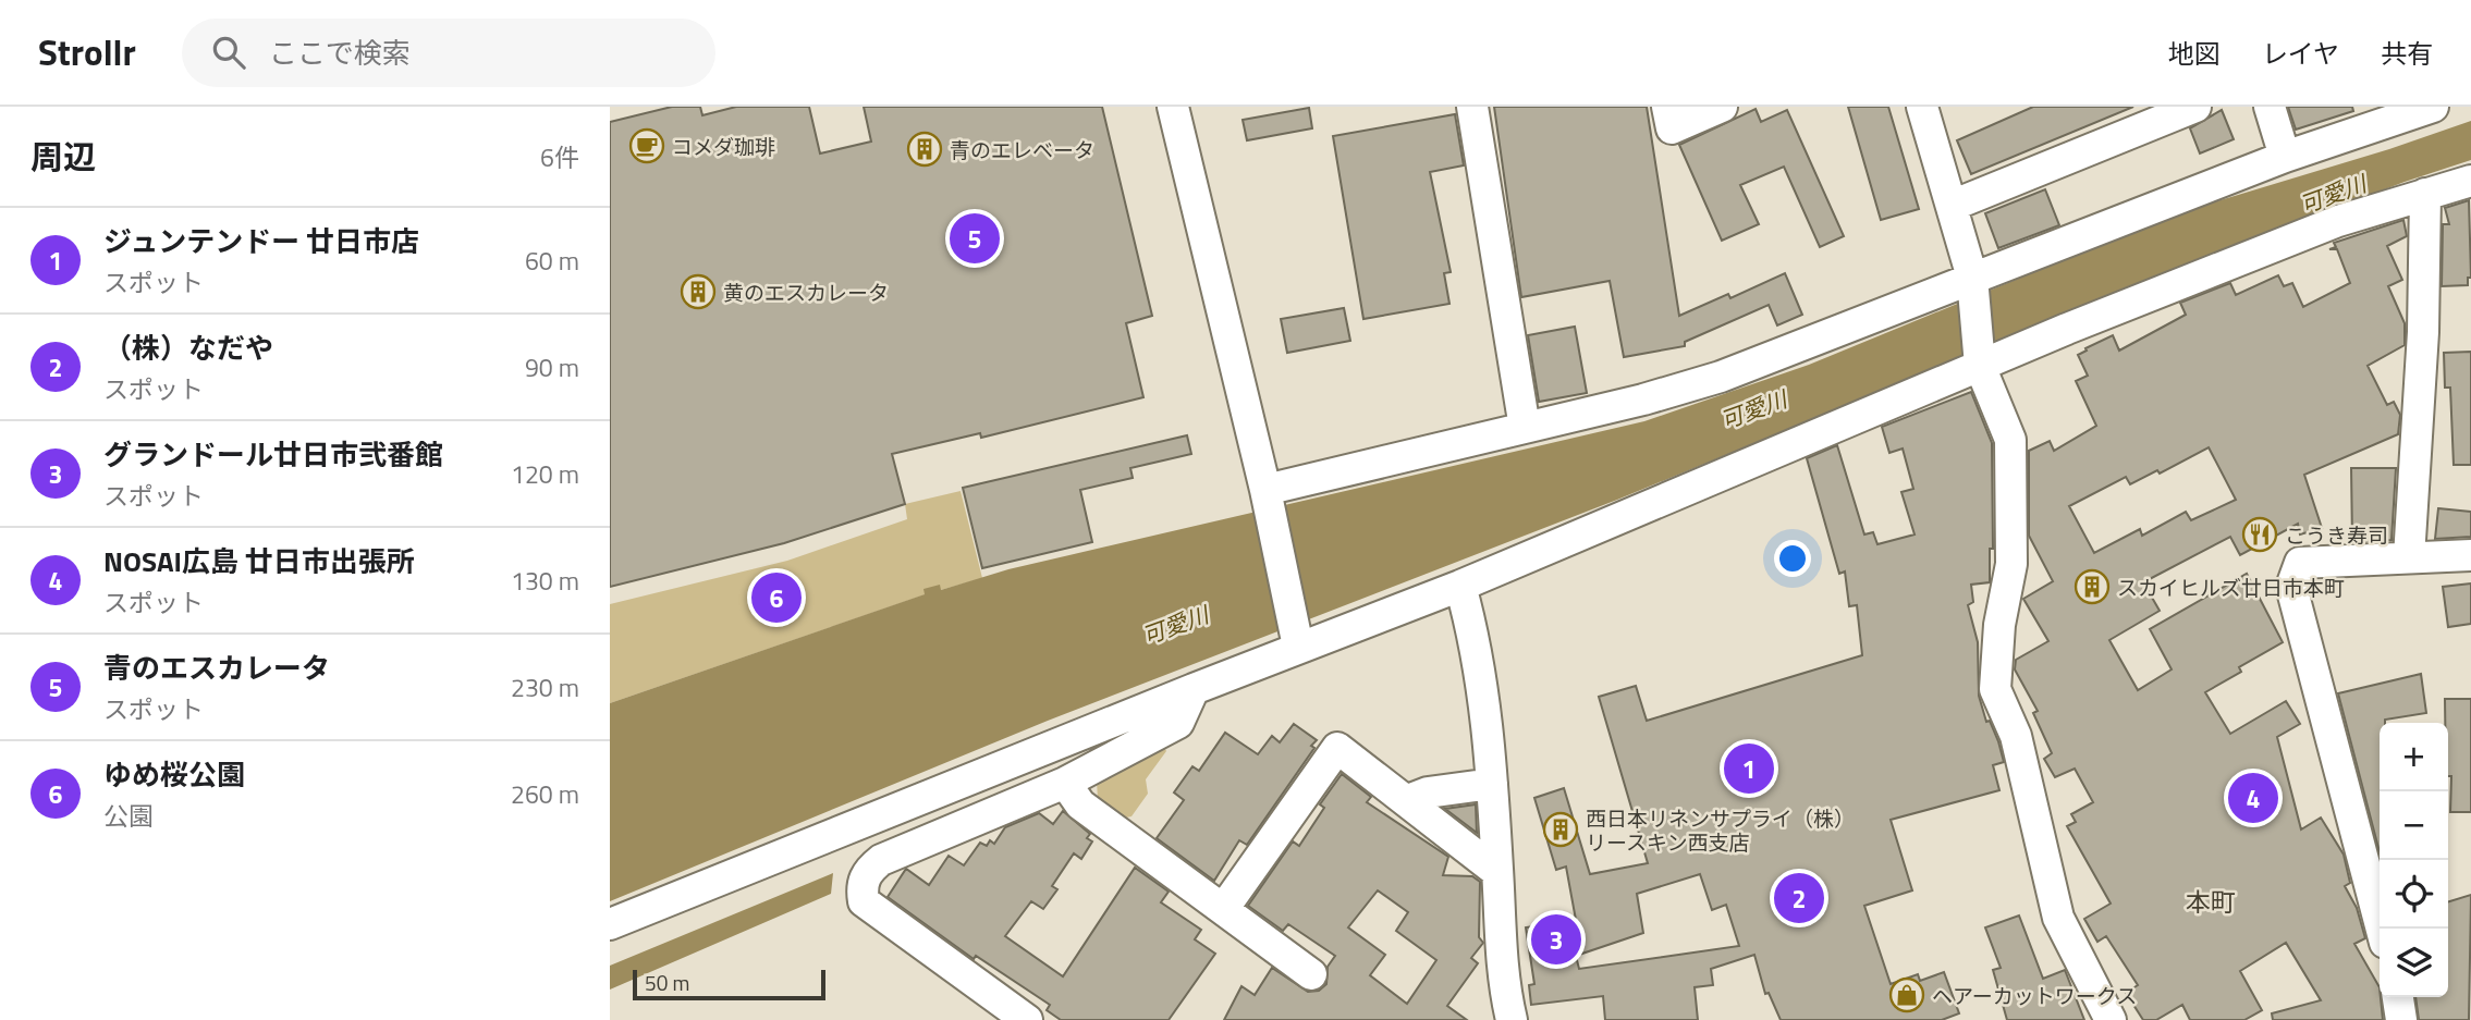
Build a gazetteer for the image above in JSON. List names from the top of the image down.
{
  "districts": ["本町"],
  "water": ["可愛川"],
  "places": {
    "cafe": ["コメダ珈琲"],
    "building": [
      "青のエレベータ",
      "黄のエスカレータ",
      "スカイヒルズ廿日市本町",
      "西日本リネンサプライ（株） リースキン西支店"
    ],
    "restaurant": ["こうき寿司"],
    "shop": ["ヘアーカットワークス"]
  },
  "scale_bar": "50 m",
  "page": {
    "header": "Strollr",
    "search": "ここで検索",
    "nav": ["地図", "レイヤ", "共有"],
    "heading": ["周辺", "6件"],
    "list": [
      {
        "mark": "1",
        "name": "ジュンテンドー 廿日市店",
        "note": "スポット",
        "value": "60 m"
      },
      {
        "mark": "2",
        "name": "（株）なだや",
        "note": "スポット",
        "value": "90 m"
      },
      {
        "mark": "3",
        "name": "グランドール廿日市弐番館",
        "note": "スポット",
        "value": "120 m"
      },
      {
        "mark": "4",
        "name": "NOSAI広島 廿日市出張所",
        "note": "スポット",
        "value": "130 m"
      },
      {
        "mark": "5",
        "name": "青のエスカレータ",
        "note": "スポット",
        "value": "230 m"
      },
      {
        "mark": "6",
        "name": "ゆめ桜公園",
        "note": "公園",
        "value": "260 m"
      }
    ],
    "pins": [
      "5",
      "6",
      "1",
      "4",
      "2",
      "3"
    ],
    "map_buttons": ["+", "−"],
    "scale": "50 m"
  }
}
